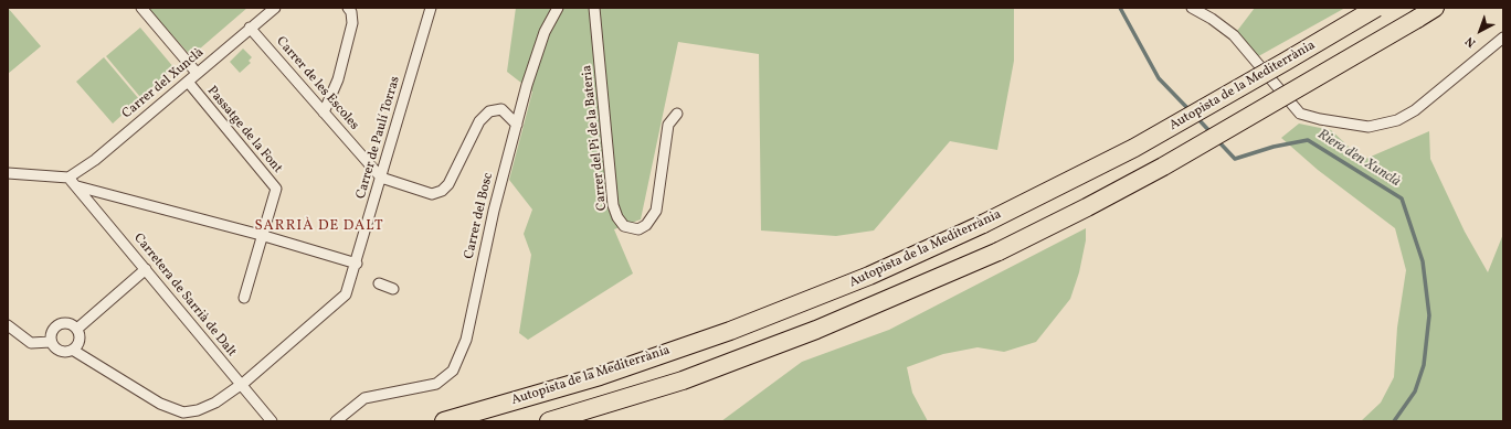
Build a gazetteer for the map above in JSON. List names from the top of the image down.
{
  "streets": {
    "highway": ["Autopista de la Mediterrània"],
    "street": [
      "Carrer del Xunclà",
      "Carrer de les Escoles",
      "Passatge de la Font",
      "Carrer de Paulí Torras",
      "Carrer del Pi de la Bateria",
      "Carrer del Bosc",
      "Carretera de Sarrià de Dalt"
    ]
  },
  "crossings": [
    ["Carrer del Xunclà", "Carrer de les Escoles"],
    ["Carrer del Xunclà", "Passatge de la Font"],
    ["Carrer del Xunclà", "Carretera de Sarrià de Dalt"],
    ["Carrer de les Escoles", "Carrer de Paulí Torras"],
    ["Carrer de Paulí Torras", "Carretera de Sarrià de Dalt"]
  ],
  "districts": ["SARRIÀ DE DALT"],
  "water": ["Riera d'en Xunclà"],
  "north": "bottom left"
}
